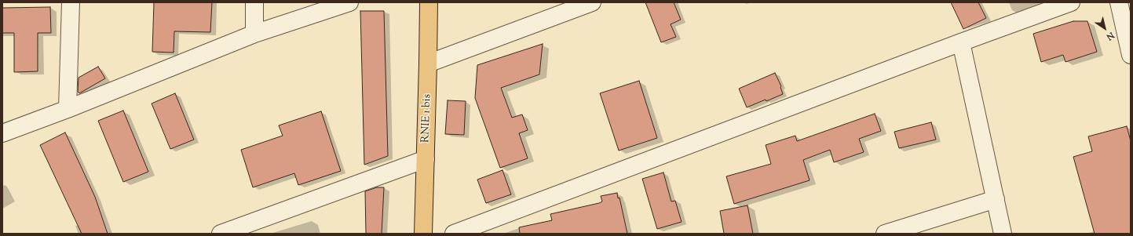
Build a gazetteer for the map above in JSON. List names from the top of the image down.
{
  "streets": {
    "main road": ["RNIE 1 bis"]
  },
  "north": "bottom right"
}
